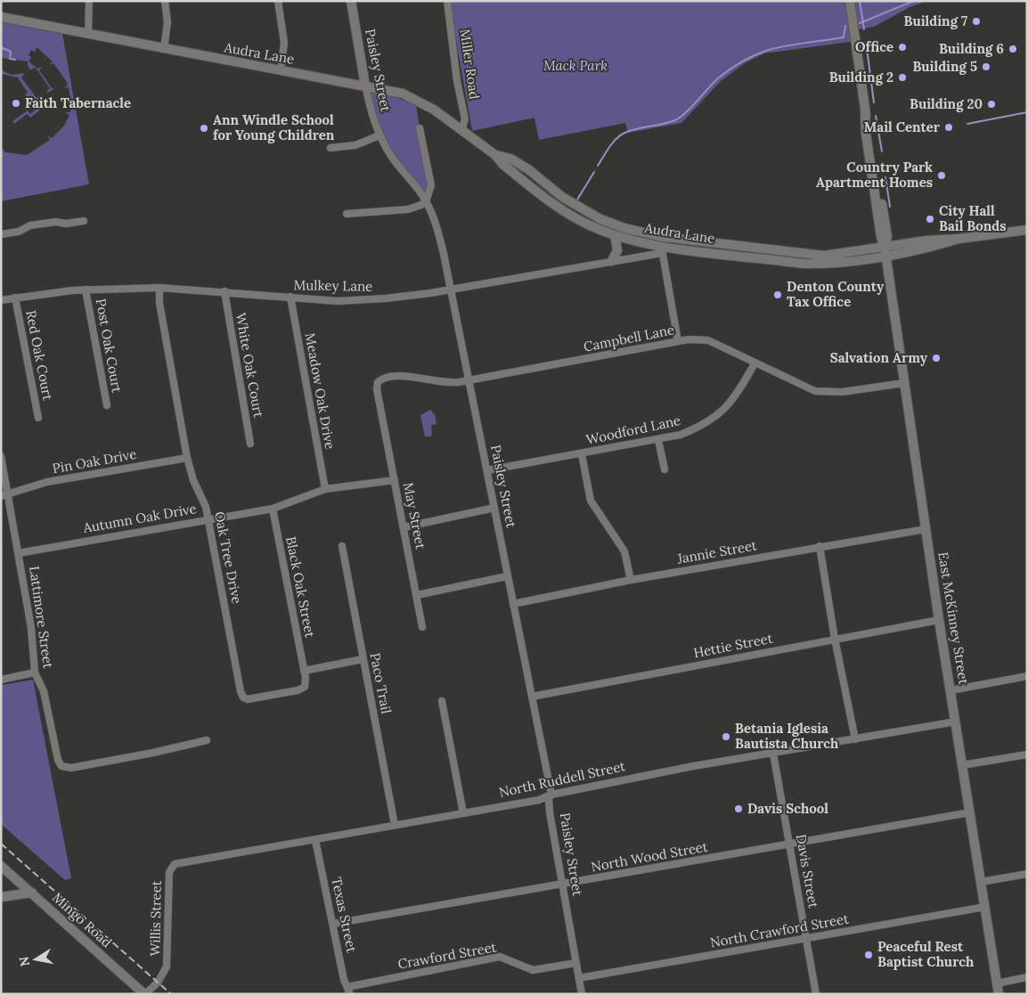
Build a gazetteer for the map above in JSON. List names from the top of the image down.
{
  "streets": {
    "street": [
      "Audra Lane",
      "Miller Road",
      "Paisley Street",
      "Mulkey Lane",
      "Campbell Lane",
      "Post Oak Court",
      "Red Oak Court",
      "White Oak Court",
      "Meadow Oak Drive",
      "Woodford Lane",
      "Pin Oak Drive",
      "May Street",
      "Autumn Oak Drive",
      "Jannie Street",
      "Oak Tree Drive",
      "Black Oak Street",
      "Lattimore Street",
      "East McKinney Street",
      "Hettie Street",
      "Paco Trail",
      "North Ruddell Street",
      "North Wood Street",
      "Davis Street",
      "Texas Street",
      "Willis Street",
      "Mingo Road",
      "North Crawford Street",
      "Crawford Street"
    ]
  },
  "crossings": [
    ["Audra Lane", "Miller Road"],
    ["Audra Lane", "Paisley Street"],
    ["Audra Lane", "Mulkey Lane"],
    ["Audra Lane", "East McKinney Street"],
    ["Paisley Street", "Mulkey Lane"],
    ["Paisley Street", "Campbell Lane"],
    ["Paisley Street", "Woodford Lane"],
    ["Paisley Street", "Jannie Street"],
    ["Paisley Street", "Hettie Street"],
    ["Paisley Street", "North Ruddell Street"],
    ["Paisley Street", "North Wood Street"],
    ["Paisley Street", "North Crawford Street"],
    ["Paisley Street", "Crawford Street"],
    ["Mulkey Lane", "Post Oak Court"],
    ["Mulkey Lane", "Red Oak Court"],
    ["Mulkey Lane", "White Oak Court"],
    ["Mulkey Lane", "Meadow Oak Drive"],
    ["Mulkey Lane", "Oak Tree Drive"],
    ["Campbell Lane", "Woodford Lane"],
    ["Campbell Lane", "May Street"],
    ["Campbell Lane", "East McKinney Street"],
    ["Meadow Oak Drive", "Autumn Oak Drive"],
    ["Pin Oak Drive", "Oak Tree Drive"],
    ["Pin Oak Drive", "Lattimore Street"],
    ["May Street", "Autumn Oak Drive"],
    ["Autumn Oak Drive", "Oak Tree Drive"],
    ["Autumn Oak Drive", "Black Oak Street"],
    ["Autumn Oak Drive", "Lattimore Street"],
    ["Jannie Street", "East McKinney Street"],
    ["Oak Tree Drive", "Black Oak Street"],
    ["East McKinney Street", "Hettie Street"],
    ["East McKinney Street", "North Ruddell Street"],
    ["East McKinney Street", "North Wood Street"],
    ["East McKinney Street", "North Crawford Street"],
    ["Paco Trail", "North Ruddell Street"],
    ["North Ruddell Street", "Davis Street"],
    ["North Ruddell Street", "Texas Street"],
    ["North Ruddell Street", "Willis Street"],
    ["North Wood Street", "Davis Street"],
    ["North Wood Street", "Texas Street"],
    ["Davis Street", "North Crawford Street"],
    ["Texas Street", "Crawford Street"],
    ["Willis Street", "Mingo Road"]
  ],
  "parks": ["Mack Park"],
  "places": [
    "Building 7",
    "Office",
    "Building 6",
    "Building 5",
    "Building 2",
    "Faith Tabernacle",
    "Building 20",
    "Mail Center",
    "Ann Windle School for Young Children",
    "Country Park Apartment Homes",
    "City Hall Bail Bonds",
    "Denton County Tax Office",
    "Salvation Army",
    "Betania Iglesia Bautista Church",
    "Davis School",
    "Peaceful Rest Baptist Church"
  ],
  "north": "left"
}
